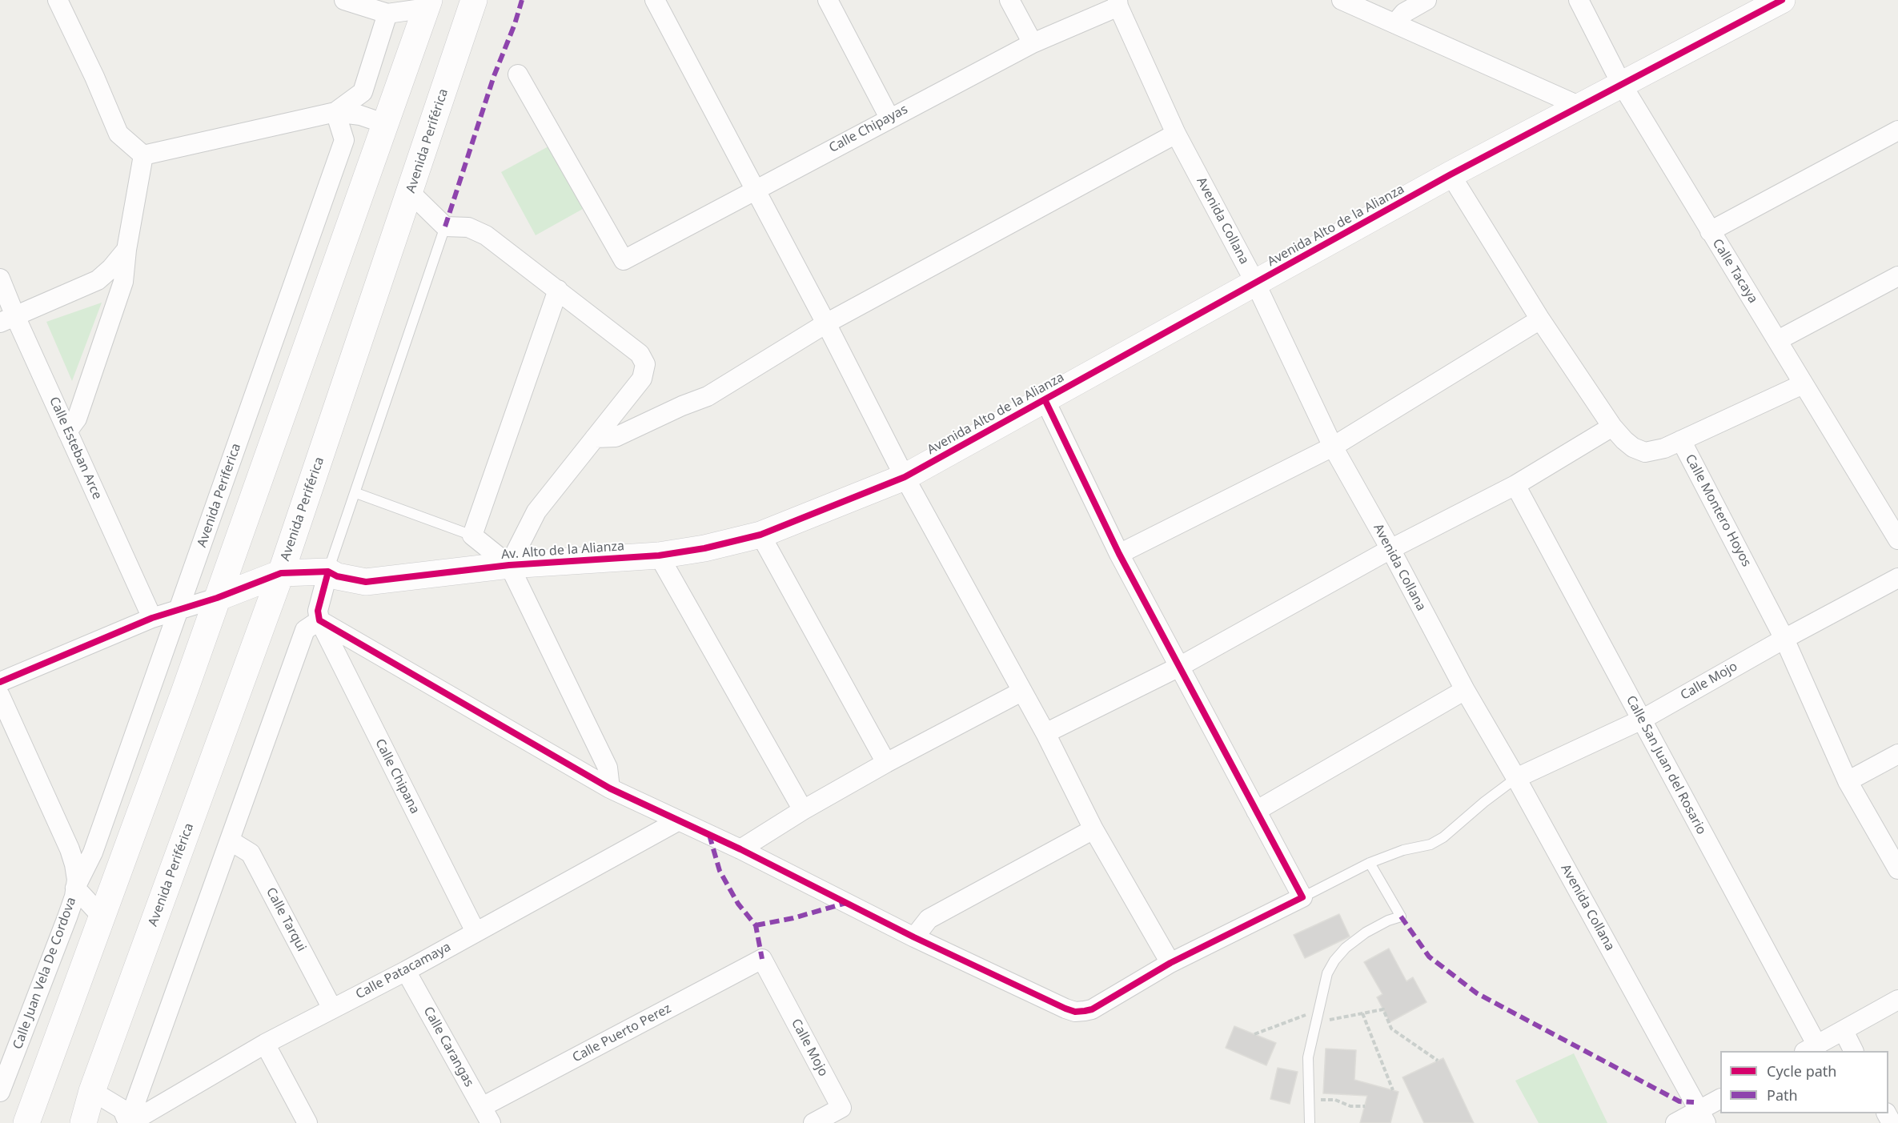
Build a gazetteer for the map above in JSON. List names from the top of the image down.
{
  "streets": {
    "street": [
      "Calle Chipayas",
      "Avenida Periférica",
      "Avenida Collana",
      "Avenida Alto de la Alianza",
      "Calle Tacaya",
      "Calle Esteban Arce",
      "Avenida Periferica",
      "Calle Montero Hoyos",
      "Av. Alto de la Alianza",
      "Calle Mojo",
      "Calle San Juan del Rosario",
      "Calle Chipana",
      "Calle Tarqui",
      "Calle Patacamaya",
      "Calle Juan Vela De Cordova",
      "Calle Puerto Perez",
      "Calle Carangas"
    ]
  },
  "crossings": [
    ["Calle Chipayas", "Avenida Collana"],
    ["Avenida Periférica", "Av. Alto de la Alianza"],
    ["Avenida Collana", "Avenida Alto de la Alianza"],
    ["Avenida Collana", "Calle Mojo"],
    ["Avenida Alto de la Alianza", "Calle Tacaya"],
    ["Avenida Alto de la Alianza", "Calle Montero Hoyos"],
    ["Avenida Alto de la Alianza", "Av. Alto de la Alianza"],
    ["Avenida Periferica", "Calle Juan Vela De Cordova"],
    ["Calle Montero Hoyos", "Calle Mojo"],
    ["Calle Mojo", "Calle San Juan del Rosario"],
    ["Calle Mojo", "Calle Puerto Perez"],
    ["Calle Chipana", "Calle Patacamaya"],
    ["Calle Tarqui", "Calle Patacamaya"],
    ["Calle Patacamaya", "Calle Carangas"],
    ["Calle Puerto Perez", "Calle Carangas"]
  ],
  "legend": ["Cycle path", "Path"]
}
